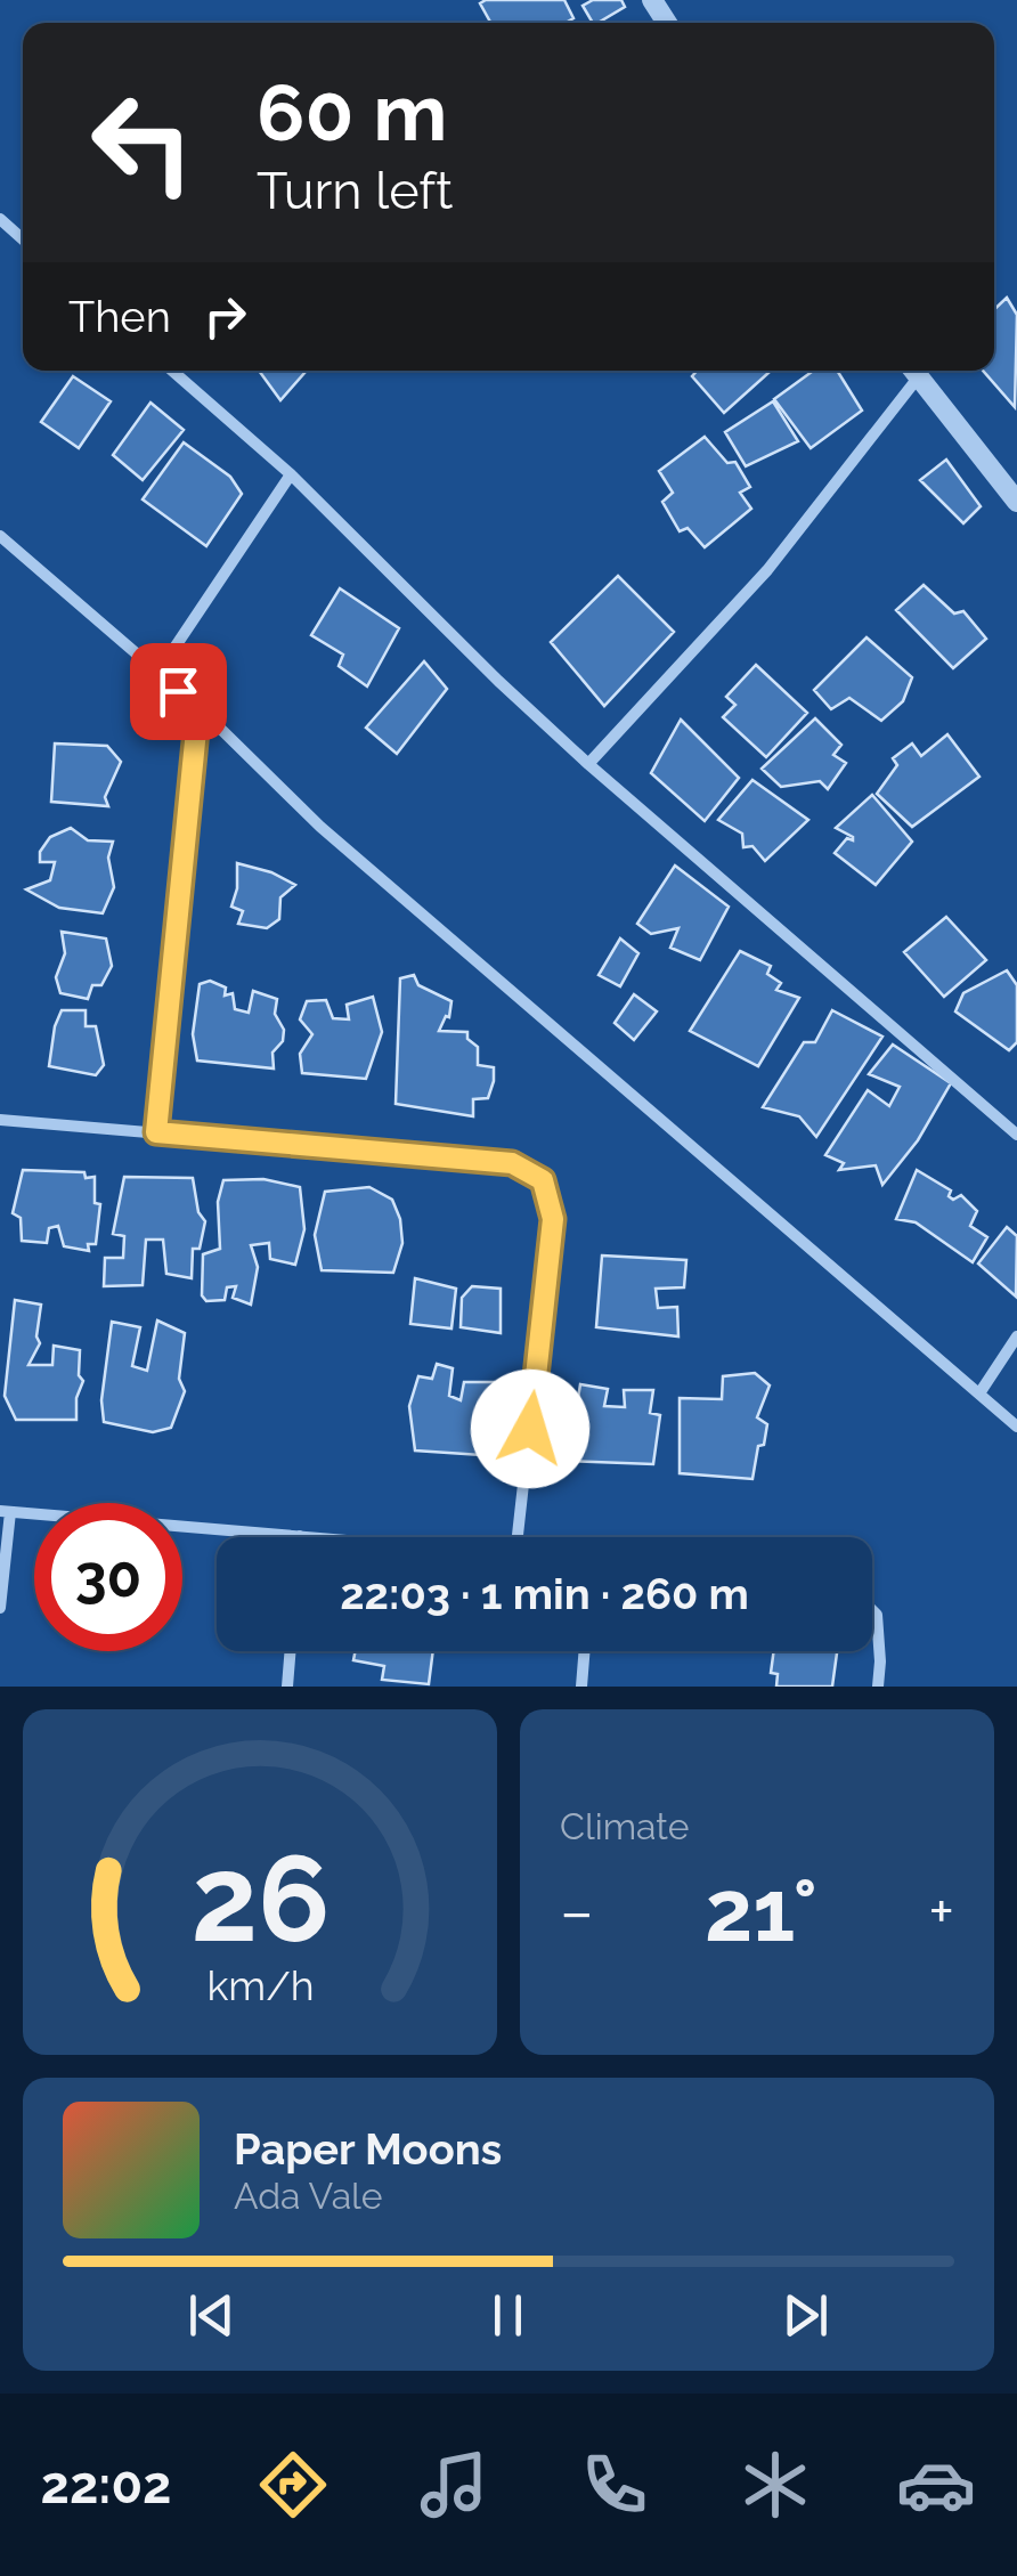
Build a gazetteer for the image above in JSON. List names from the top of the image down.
{
  "page": {
    "turn": ["60 m", "Turn left"],
    "then": "Then",
    "limit": "30",
    "trip": "22:03 · 1 min · 260 m",
    "tile": "Climate",
    "heat": ["−", "21°", "+"],
    "song": ["Paper Moons", "Ada Vale"],
    "tabs": "22:02",
    "gauge": ["26", "km/h"]
  }
}
